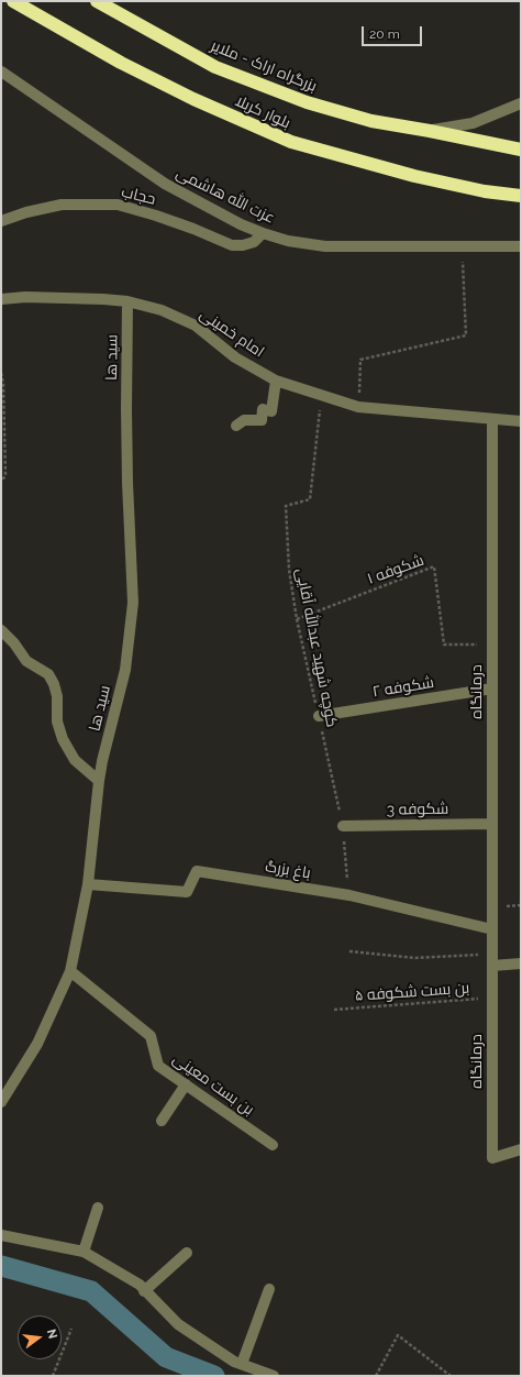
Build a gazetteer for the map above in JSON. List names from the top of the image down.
{
  "streets": {
    "highway": ["بزرگراه اراک - ملایر", "بلوار کربلا"],
    "street": [
      "حجاب",
      "عزت الله هاشمی",
      "امام خمینی",
      "سید ها",
      "شکوفه ۲",
      "درمانگاه",
      "شکوفه 3",
      "باغ بزرگ",
      "بن بست معینی"
    ],
    "path": ["شکوفه ۱", "کوچه شهید عبدالله آقایی", "بن بست شکوفه ۵"]
  },
  "crossings": [
    ["حجاب", "عزت الله هاشمی"],
    ["امام خمینی", "سید ها"],
    ["امام خمینی", "کوچه شهید عبدالله آقایی"],
    ["امام خمینی", "درمانگاه"],
    ["سید ها", "باغ بزرگ"],
    ["سید ها", "بن بست معینی"],
    ["شکوفه ۱", "کوچه شهید عبدالله آقایی"],
    ["شکوفه ۱", "درمانگاه"],
    ["کوچه شهید عبدالله آقایی", "شکوفه ۲"],
    ["کوچه شهید عبدالله آقایی", "شکوفه 3"],
    ["کوچه شهید عبدالله آقایی", "باغ بزرگ"],
    ["شکوفه ۲", "درمانگاه"],
    ["درمانگاه", "شکوفه 3"],
    ["درمانگاه", "باغ بزرگ"],
    ["درمانگاه", "بن بست شکوفه ۵"]
  ],
  "scale_bar": "20 m",
  "north": "right"
}
